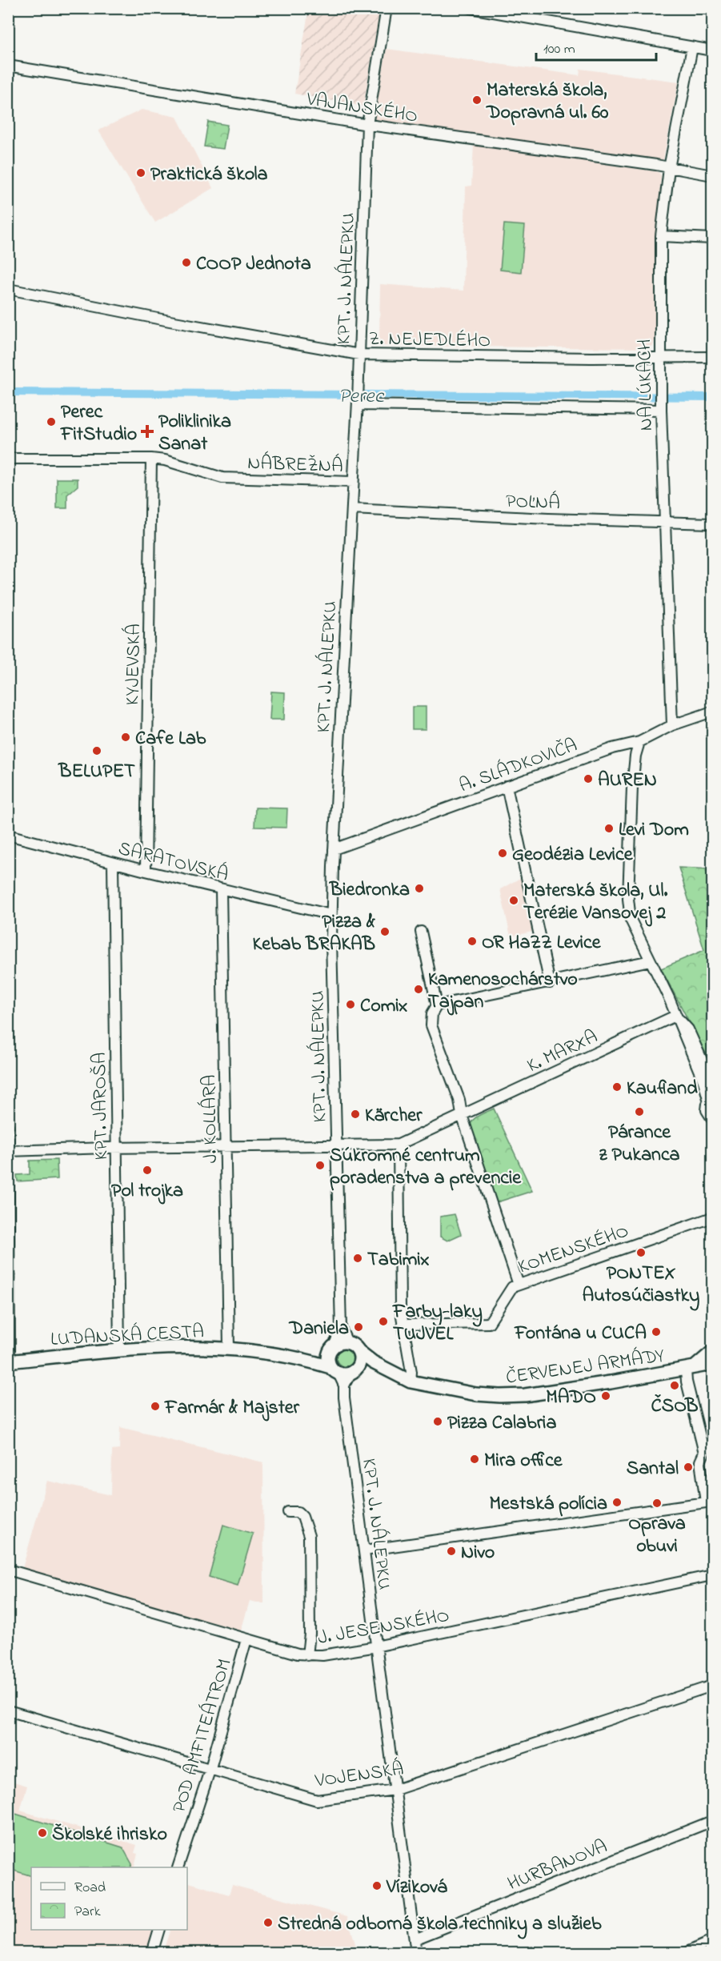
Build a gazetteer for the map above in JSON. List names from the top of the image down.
{
  "streets": {
    "street": [
      "VAJANSKÉHO",
      "KPT. J. NÁLEPKU",
      "Z. NEJEDLÉHO",
      "NA LÚKACH",
      "NÁBREŽNÁ",
      "POĽNÁ",
      "KYJEVSKÁ",
      "A. SLÁDKOVIČA",
      "SARATOVSKÁ",
      "K. MARXA",
      "KPT. JAROŠA",
      "J. KOLLÁRA",
      "KOMENSKÉHO",
      "LUDANSKÁ CESTA",
      "ČERVENEJ ARMÁDY",
      "J. JESENSKÉHO",
      "POD AMFITEÁTROM",
      "VOJENSKÁ",
      "HURBANOVA"
    ]
  },
  "crossings": [
    ["VAJANSKÉHO", "KPT. J. NÁLEPKU"],
    ["VAJANSKÉHO", "NA LÚKACH"],
    ["KPT. J. NÁLEPKU", "Z. NEJEDLÉHO"],
    ["KPT. J. NÁLEPKU", "NÁBREŽNÁ"],
    ["KPT. J. NÁLEPKU", "POĽNÁ"],
    ["KPT. J. NÁLEPKU", "A. SLÁDKOVIČA"],
    ["KPT. J. NÁLEPKU", "SARATOVSKÁ"],
    ["KPT. J. NÁLEPKU", "K. MARXA"],
    ["KPT. J. NÁLEPKU", "LUDANSKÁ CESTA"],
    ["KPT. J. NÁLEPKU", "ČERVENEJ ARMÁDY"],
    ["KPT. J. NÁLEPKU", "J. JESENSKÉHO"],
    ["KPT. J. NÁLEPKU", "VOJENSKÁ"],
    ["KPT. J. NÁLEPKU", "HURBANOVA"],
    ["Z. NEJEDLÉHO", "NA LÚKACH"],
    ["NA LÚKACH", "POĽNÁ"],
    ["NA LÚKACH", "A. SLÁDKOVIČA"],
    ["NÁBREŽNÁ", "KYJEVSKÁ"],
    ["KYJEVSKÁ", "SARATOVSKÁ"],
    ["SARATOVSKÁ", "KPT. JAROŠA"],
    ["SARATOVSKÁ", "J. KOLLÁRA"],
    ["K. MARXA", "KPT. JAROŠA"],
    ["K. MARXA", "J. KOLLÁRA"],
    ["KPT. JAROŠA", "LUDANSKÁ CESTA"],
    ["J. KOLLÁRA", "LUDANSKÁ CESTA"],
    ["LUDANSKÁ CESTA", "ČERVENEJ ARMÁDY"],
    ["J. JESENSKÉHO", "POD AMFITEÁTROM"],
    ["POD AMFITEÁTROM", "VOJENSKÁ"]
  ],
  "water": ["Perec"],
  "places": {
    "other": [
      "Materská škola, Dopravná ul. 60",
      "Praktická škola",
      "COOP Jednota",
      "Perec FitStudio",
      "Cafe Lab",
      "BELUPET",
      "AUREN",
      "Levi Dom",
      "Geodézia Levice",
      "Biedronka",
      "Materská škola, Ul. Terézie Vansovej 2",
      "Pizza & Kebab BRAKAB",
      "OR HaZZ Levice",
      "Kamenosochárstvo Tajpan",
      "Comix",
      "Kaufland",
      "Párance z Pukanca",
      "Kärcher",
      "Súkromné centrum poradenstva a prevencie",
      "Pol trojka",
      "PONTEX Autosúčiastky",
      "Tabimix",
      "Farby-laky TUJVEL",
      "Daniela",
      "Fontána u CUCA",
      "ČSOB",
      "MADO",
      "Farmár & Majster",
      "Pizza Calabria",
      "Mira office",
      "Santal",
      "Mestská polícia",
      "Oprava obuvi",
      "Nivo",
      "Školské ihrisko",
      "Víziková",
      "Stredná odborná škola techniky a služieb"
    ],
    "health": ["Poliklinika Sanat"]
  },
  "legend": ["Road", "Park"],
  "scale_bar": "100 m"
}
